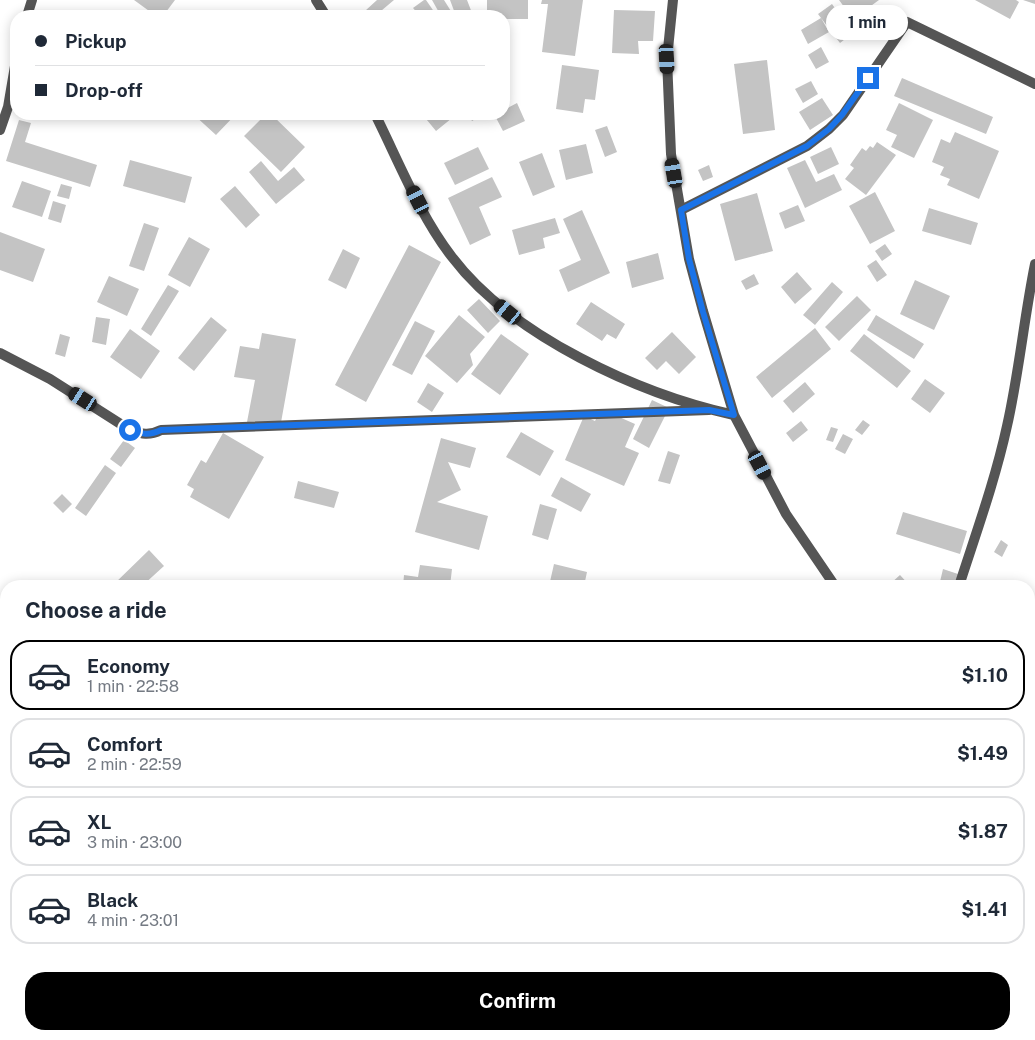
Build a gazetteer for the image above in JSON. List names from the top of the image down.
{
  "page": {
    "bubble": "1 min",
    "banner": ["Pickup", "Drop-off"],
    "heading": "Choose a ride",
    "list": [
      {
        "name": "Economy",
        "note": "1 min · 22:58",
        "value": "$1.10"
      },
      {
        "name": "Comfort",
        "note": "2 min · 22:59",
        "value": "$1.49"
      },
      {
        "name": "XL",
        "note": "3 min · 23:00",
        "value": "$1.87"
      },
      {
        "name": "Black",
        "note": "4 min · 23:01",
        "value": "$1.41"
      }
    ],
    "buttons": "Confirm"
  }
}
